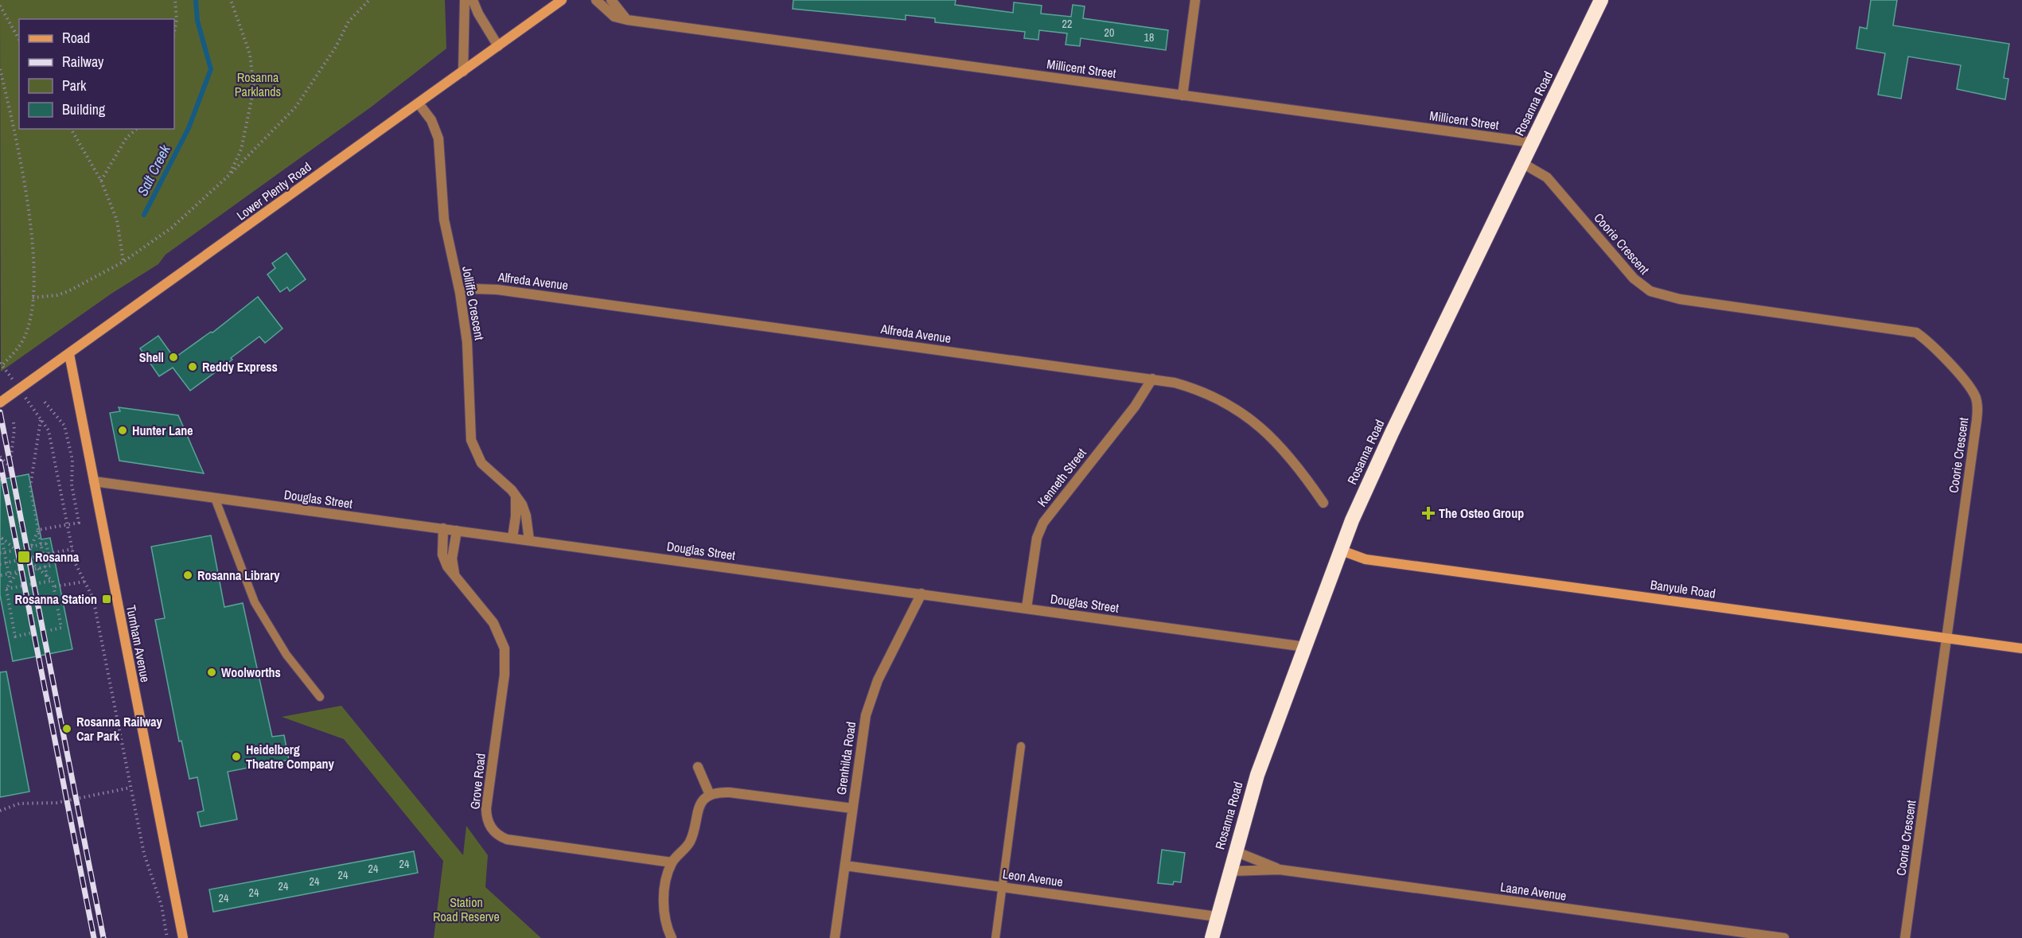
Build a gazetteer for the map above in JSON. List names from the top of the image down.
{
  "streets": {
    "highway": ["Rosanna Road"],
    "street": [
      "Millicent Street",
      "Lower Plenty Road",
      "Coorie Crescent",
      "Alfreda Avenue",
      "Jolliffe Crescent",
      "Kenneth Street",
      "Douglas Street",
      "Banyule Road",
      "Turnham Avenue",
      "Grenhilda Road",
      "Grove Road",
      "Leon Avenue",
      "Laane Avenue"
    ]
  },
  "crossings": [
    ["Millicent Street", "Rosanna Road"],
    ["Rosanna Road", "Coorie Crescent"],
    ["Rosanna Road", "Douglas Street"],
    ["Rosanna Road", "Banyule Road"],
    ["Rosanna Road", "Leon Avenue"],
    ["Rosanna Road", "Laane Avenue"],
    ["Lower Plenty Road", "Jolliffe Crescent"],
    ["Lower Plenty Road", "Turnham Avenue"],
    ["Coorie Crescent", "Banyule Road"],
    ["Alfreda Avenue", "Jolliffe Crescent"],
    ["Alfreda Avenue", "Kenneth Street"],
    ["Jolliffe Crescent", "Douglas Street"],
    ["Kenneth Street", "Douglas Street"],
    ["Douglas Street", "Turnham Avenue"],
    ["Douglas Street", "Grenhilda Road"],
    ["Douglas Street", "Grove Road"],
    ["Grenhilda Road", "Leon Avenue"]
  ],
  "water": ["Salt Creek"],
  "parks": ["Rosanna Parklands", "Station Road Reserve"],
  "places": {
    "other": [
      "Shell",
      "Reddy Express",
      "Hunter Lane",
      "Rosanna Library",
      "Woolworths",
      "Rosanna Railway Car Park",
      "Heidelberg Theatre Company"
    ],
    "health": ["The Osteo Group"],
    "transit": ["Rosanna", "Rosanna Station"]
  },
  "house_numbers": [
    "22",
    "20",
    "18",
    "24",
    "24",
    "24",
    "24",
    "24",
    "24",
    "24"
  ],
  "legend": [
    "Road",
    "Railway",
    "Park",
    "Building"
  ]
}
